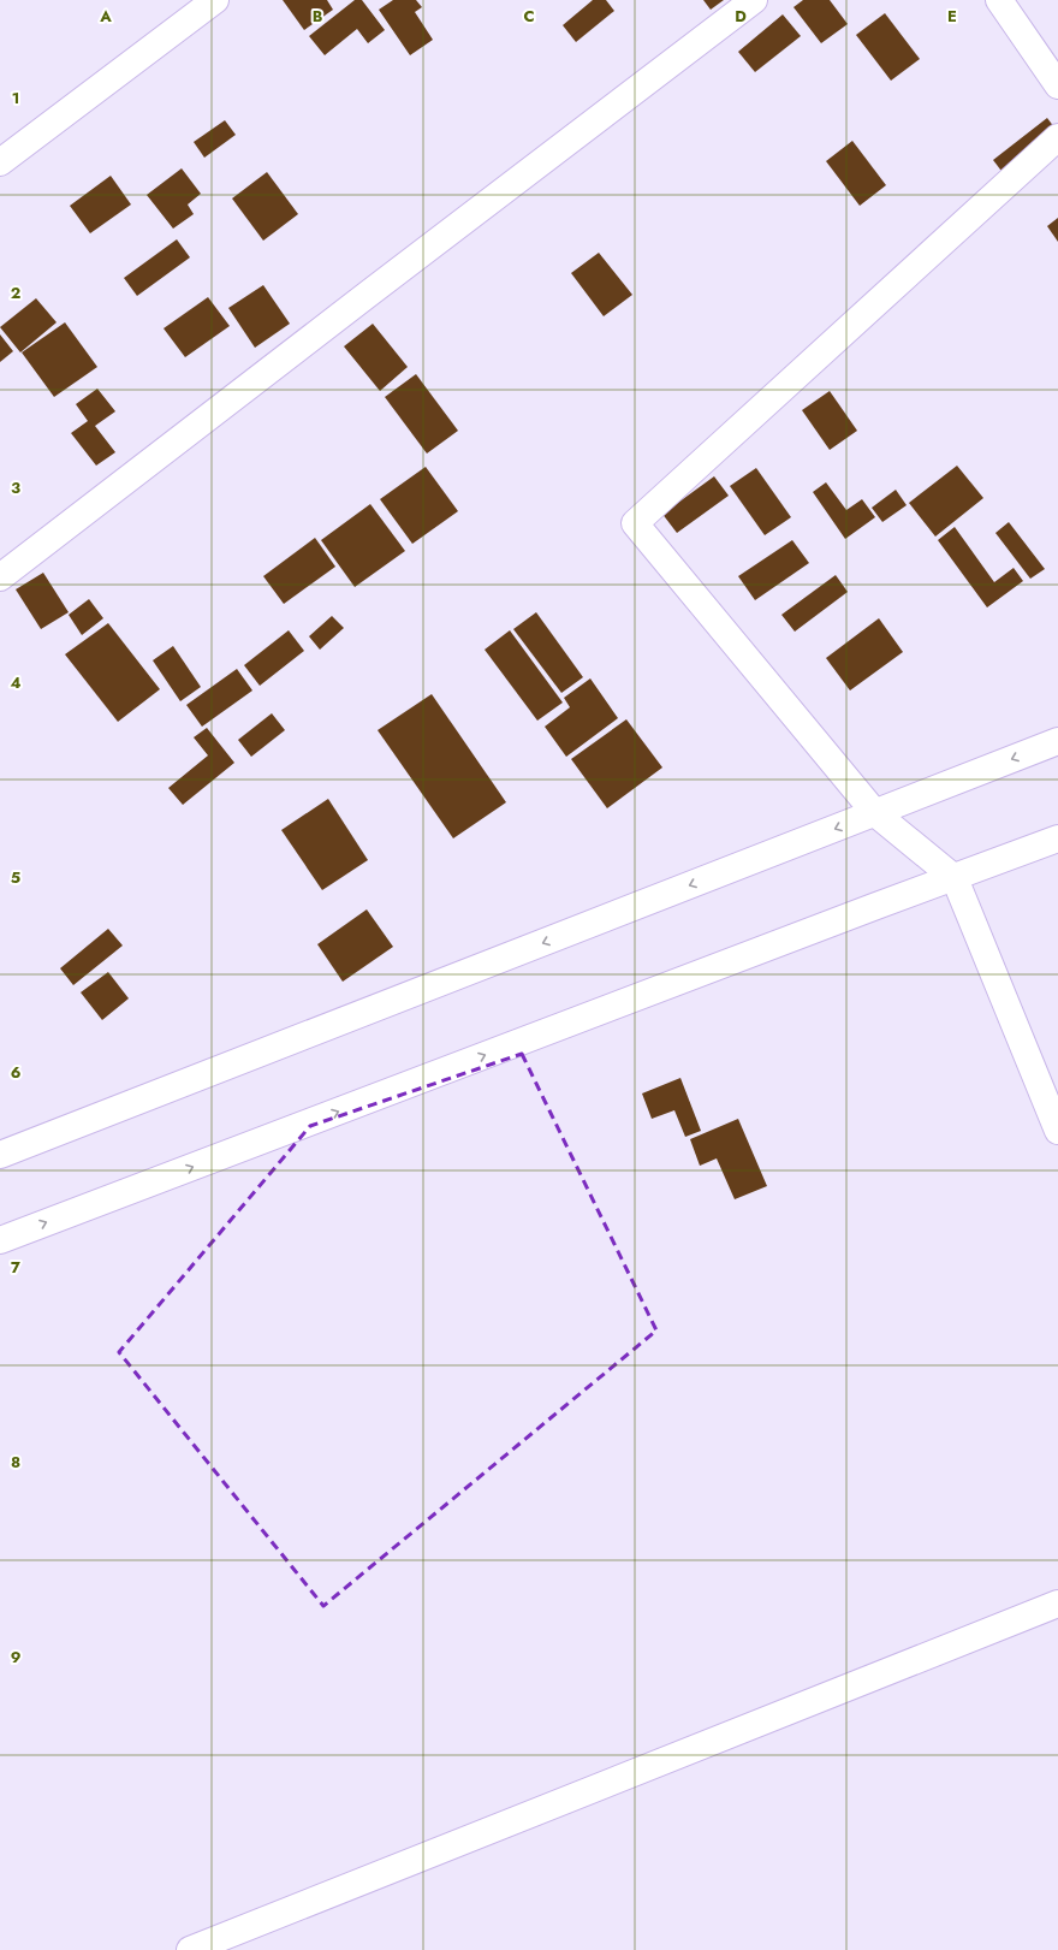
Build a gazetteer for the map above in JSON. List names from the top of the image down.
{
  "grid": {
    "columns": [
      "A",
      "B",
      "C",
      "D",
      "E"
    ],
    "rows": [
      "1",
      "2",
      "3",
      "4",
      "5",
      "6",
      "7",
      "8",
      "9"
    ]
  }
}
